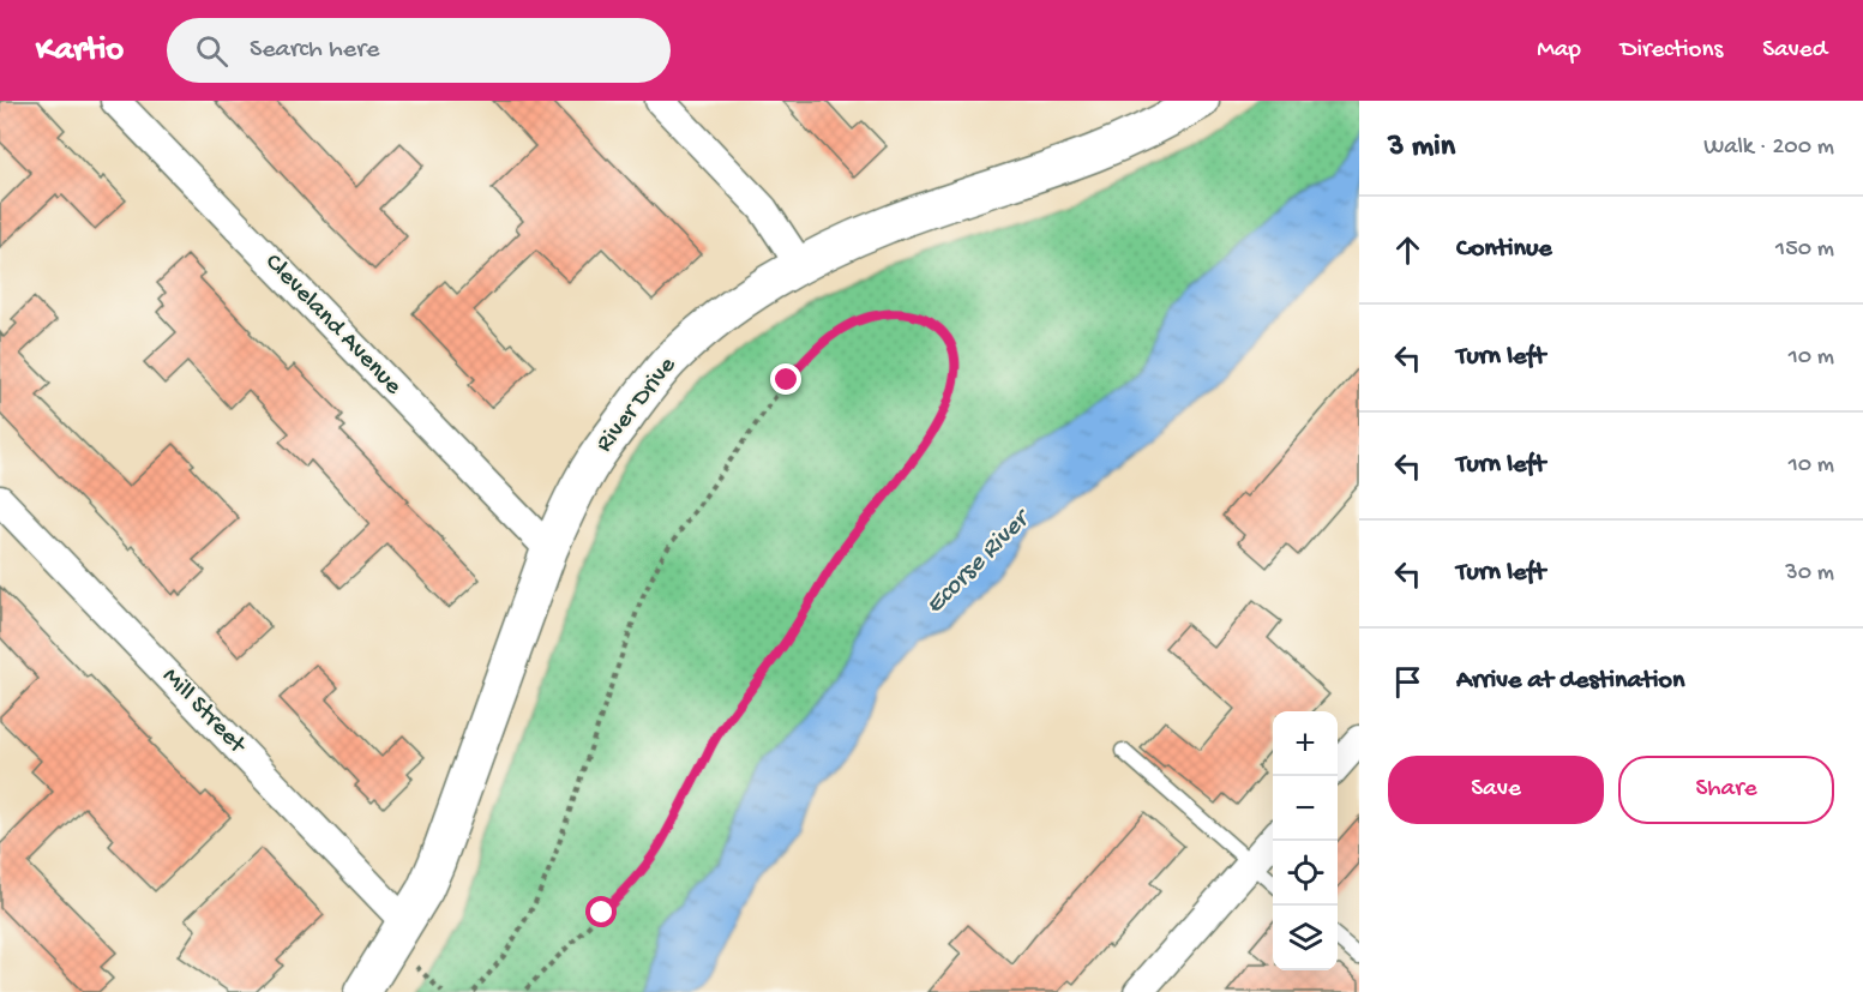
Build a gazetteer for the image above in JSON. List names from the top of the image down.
{
  "streets": {
    "street": ["Cleveland Avenue", "River Drive", "Mill Street"]
  },
  "crossings": [
    ["Cleveland Avenue", "River Drive"],
    ["River Drive", "Mill Street"]
  ],
  "water": ["Ecorse River"],
  "page": {
    "header": "Kartio",
    "search": "Search here",
    "nav": ["Map", "Directions", "Saved"],
    "heading": ["3 min", "Walk · 200 m"],
    "list": [
      ["Continue", "150 m"],
      ["Turn left", "10 m"],
      ["Turn left", "10 m"],
      ["Turn left", "30 m"],
      "Arrive at destination"
    ],
    "map_buttons": ["+", "−"],
    "buttons": ["Save", "Share"]
  }
}
